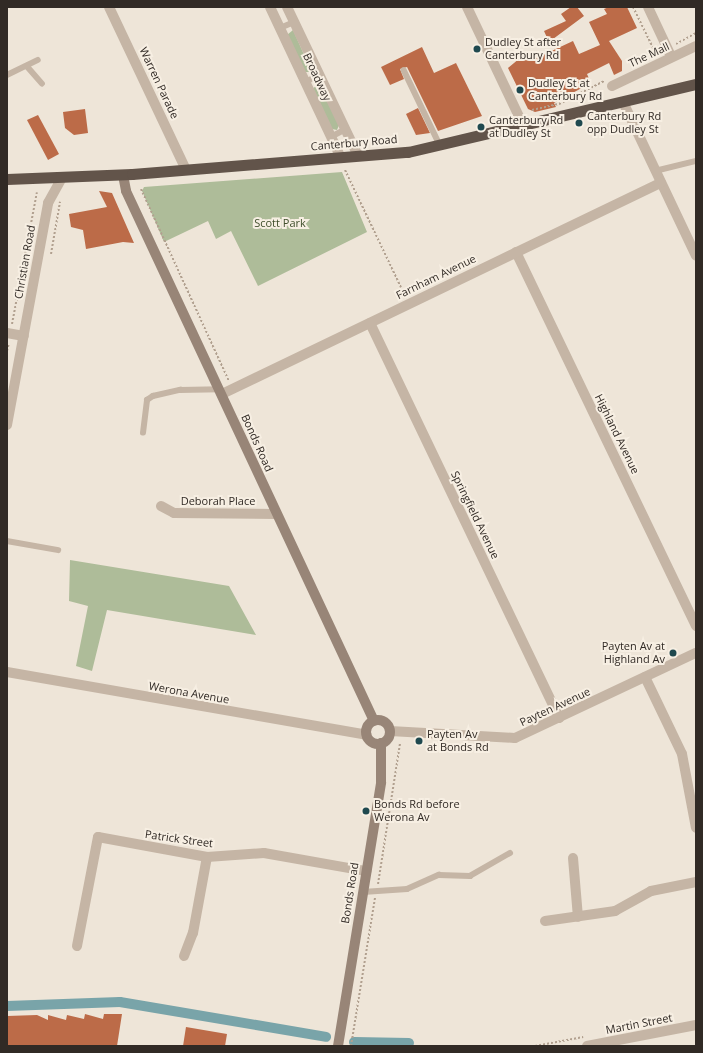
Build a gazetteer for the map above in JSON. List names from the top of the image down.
{
  "streets": {
    "highway": ["Canterbury Road"],
    "main road": ["Bonds Road"],
    "street": [
      "The Mall",
      "Broadway",
      "Warren Parade",
      "Christian Road",
      "Farnham Avenue",
      "Highland Avenue",
      "Deborah Place",
      "Springfield Avenue",
      "Werona Avenue",
      "Payten Avenue",
      "Patrick Street",
      "Martin Street"
    ]
  },
  "crossings": [
    ["Broadway", "Canterbury Road"],
    ["Warren Parade", "Canterbury Road"],
    ["Canterbury Road", "Christian Road"],
    ["Canterbury Road", "Bonds Road"],
    ["Farnham Avenue", "Highland Avenue"],
    ["Farnham Avenue", "Bonds Road"],
    ["Farnham Avenue", "Springfield Avenue"],
    ["Bonds Road", "Deborah Place"],
    ["Bonds Road", "Werona Avenue"],
    ["Bonds Road", "Payten Avenue"],
    ["Bonds Road", "Patrick Street"],
    ["Springfield Avenue", "Payten Avenue"],
    ["Werona Avenue", "Payten Avenue"]
  ],
  "parks": ["Scott Park"],
  "places": [
    "Dudley St after Canterbury Rd",
    "Dudley St at Canterbury Rd",
    "Canterbury Rd opp Dudley St",
    "Canterbury Rd at Dudley St",
    "Payten Av at Highland Av",
    "Payten Av at Bonds Rd",
    "Bonds Rd before Werona Av"
  ]
}
